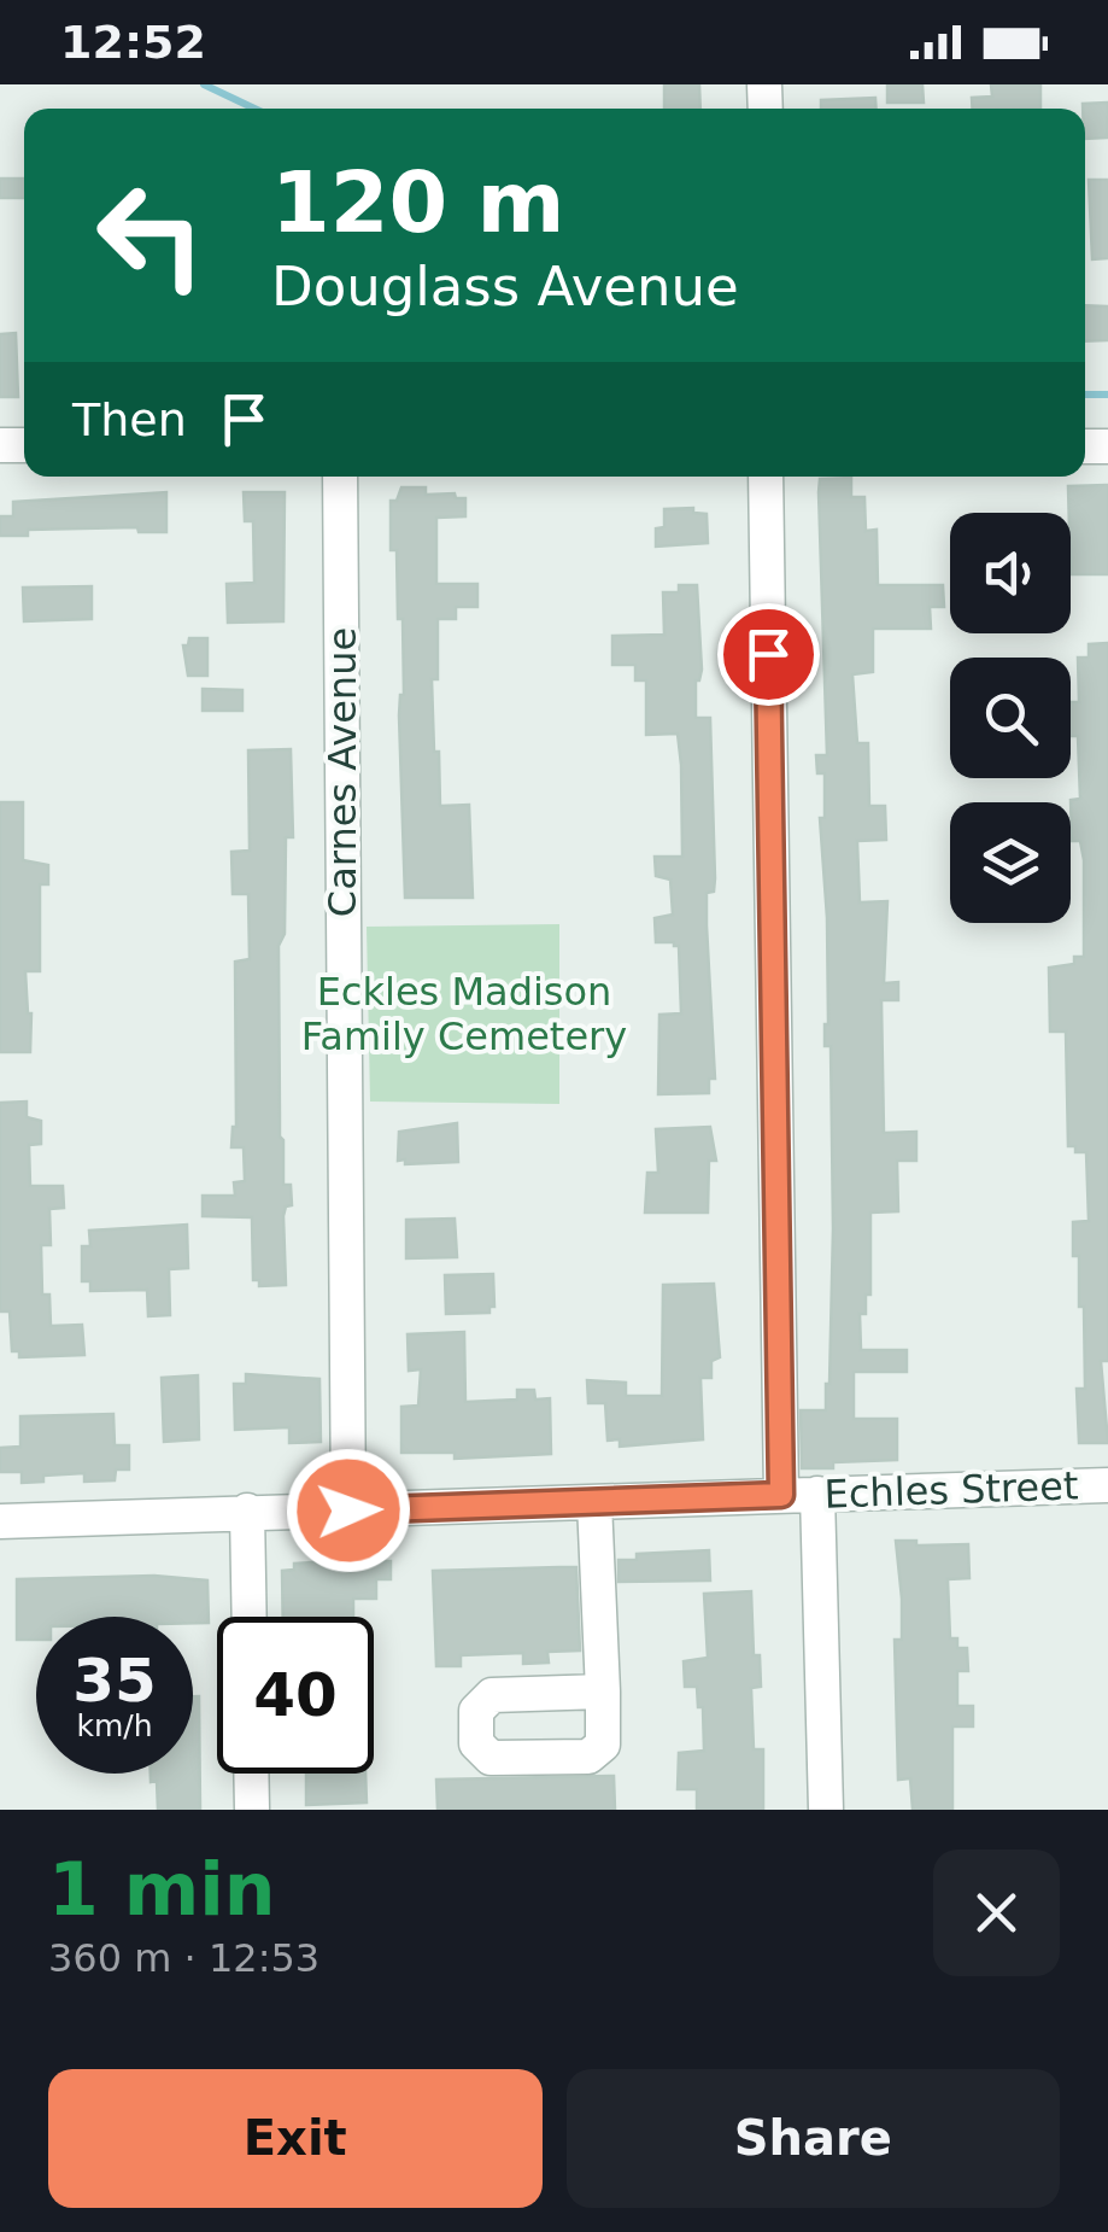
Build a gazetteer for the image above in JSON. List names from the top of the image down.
{
  "streets": {
    "street": ["Carnes Avenue", "Echles Street"]
  },
  "crossings": [
    ["Carnes Avenue", "Echles Street"]
  ],
  "parks": ["Eckles Madison Family Cemetery"],
  "page": {
    "status": "12:52",
    "turn": ["120 m", "Douglass Avenue"],
    "then": "Then",
    "speed": "35 km/h",
    "limit": "40",
    "heading": ["1 min", "360 m · 12:53"],
    "buttons": ["Exit", "Share"]
  }
}
